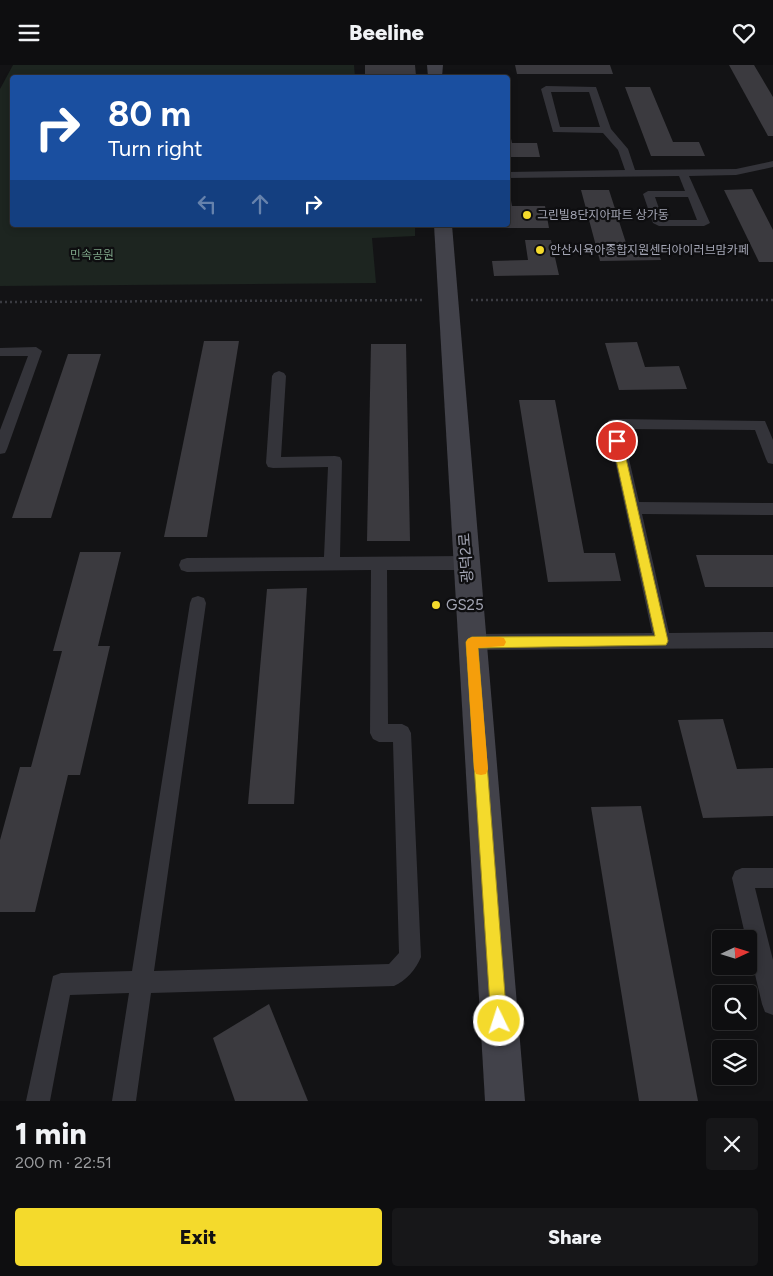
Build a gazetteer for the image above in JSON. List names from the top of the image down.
{
  "streets": {
    "street": ["광덕2로"]
  },
  "parks": ["민속공원"],
  "places": ["그린빌8단지아파트 상가동", "안산시육아종합지원센터아이러브맘카페", "GS25"],
  "north": "right",
  "page": {
    "header": "Beeline",
    "turn": ["80 m", "Turn right"],
    "heading": ["1 min", "200 m · 22:51"],
    "buttons": ["Exit", "Share"]
  }
}
